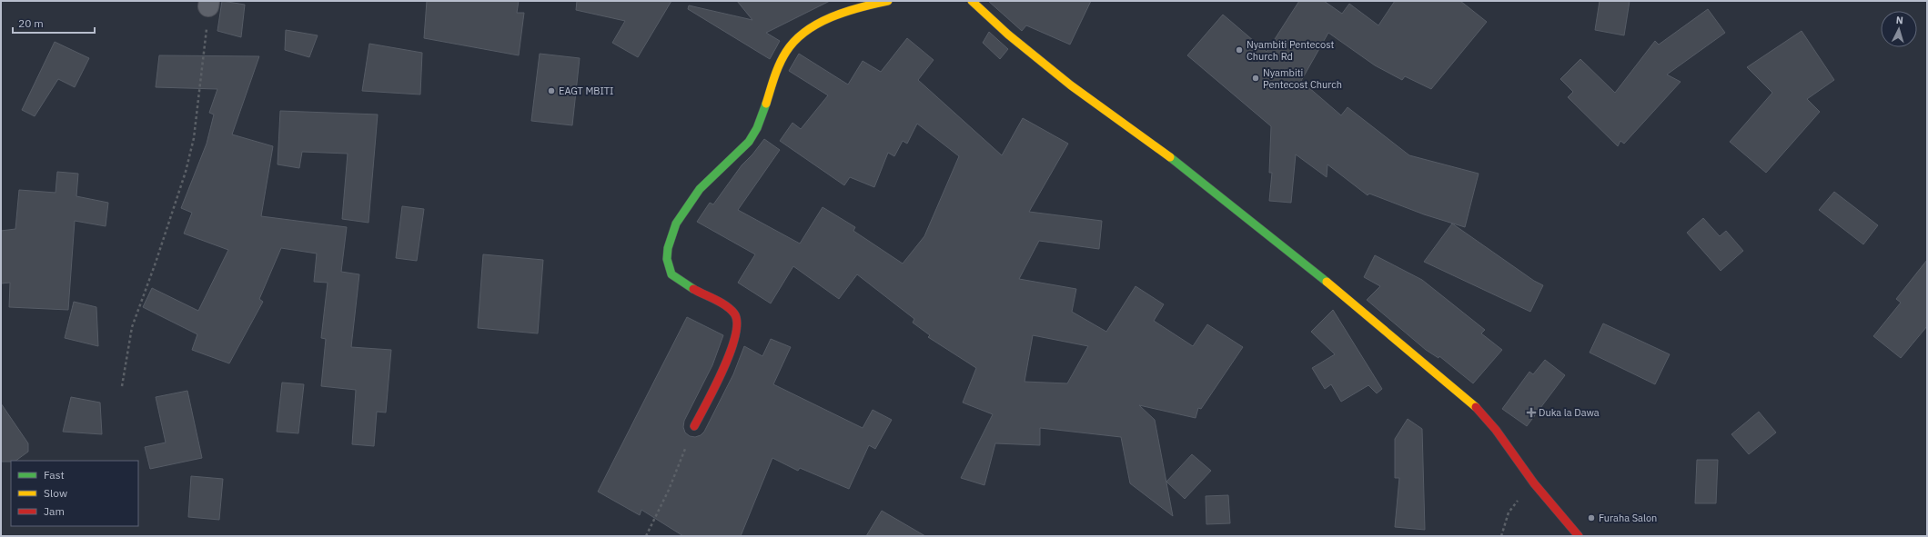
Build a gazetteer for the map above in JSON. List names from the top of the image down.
{
  "places": {
    "other": [
      "Nyambiti Pentecost Church Rd",
      "Nyambiti Pentecost Church",
      "EAGT MBITI",
      "Furaha Salon"
    ],
    "health": ["Duka la Dawa"]
  },
  "legend": ["Fast", "Slow", "Jam"],
  "scale_bar": "20 m",
  "north": "top"
}
